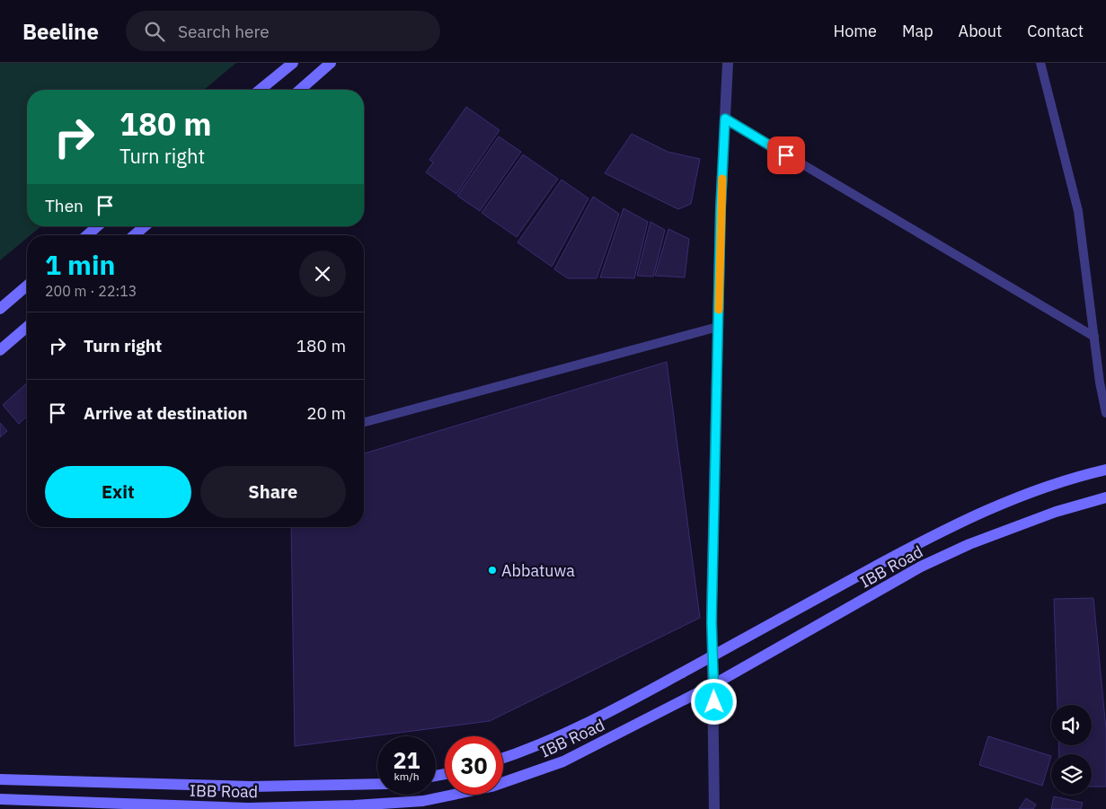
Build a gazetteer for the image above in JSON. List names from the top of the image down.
{
  "streets": {
    "main road": ["IBB Road"]
  },
  "places": ["Abbatuwa"],
  "page": {
    "header": "Beeline",
    "search": "Search here",
    "nav": [
      "Home",
      "Map",
      "About",
      "Contact"
    ],
    "turn": ["180 m", "Turn right"],
    "then": "Then",
    "heading": ["1 min", "200 m · 22:13"],
    "list": [
      {
        "name": "Turn right",
        "value": "180 m"
      },
      {
        "name": "Arrive at destination",
        "value": "20 m"
      }
    ],
    "buttons": ["Exit", "Share"],
    "speed": "21 km/h",
    "limit": "30"
  }
}
